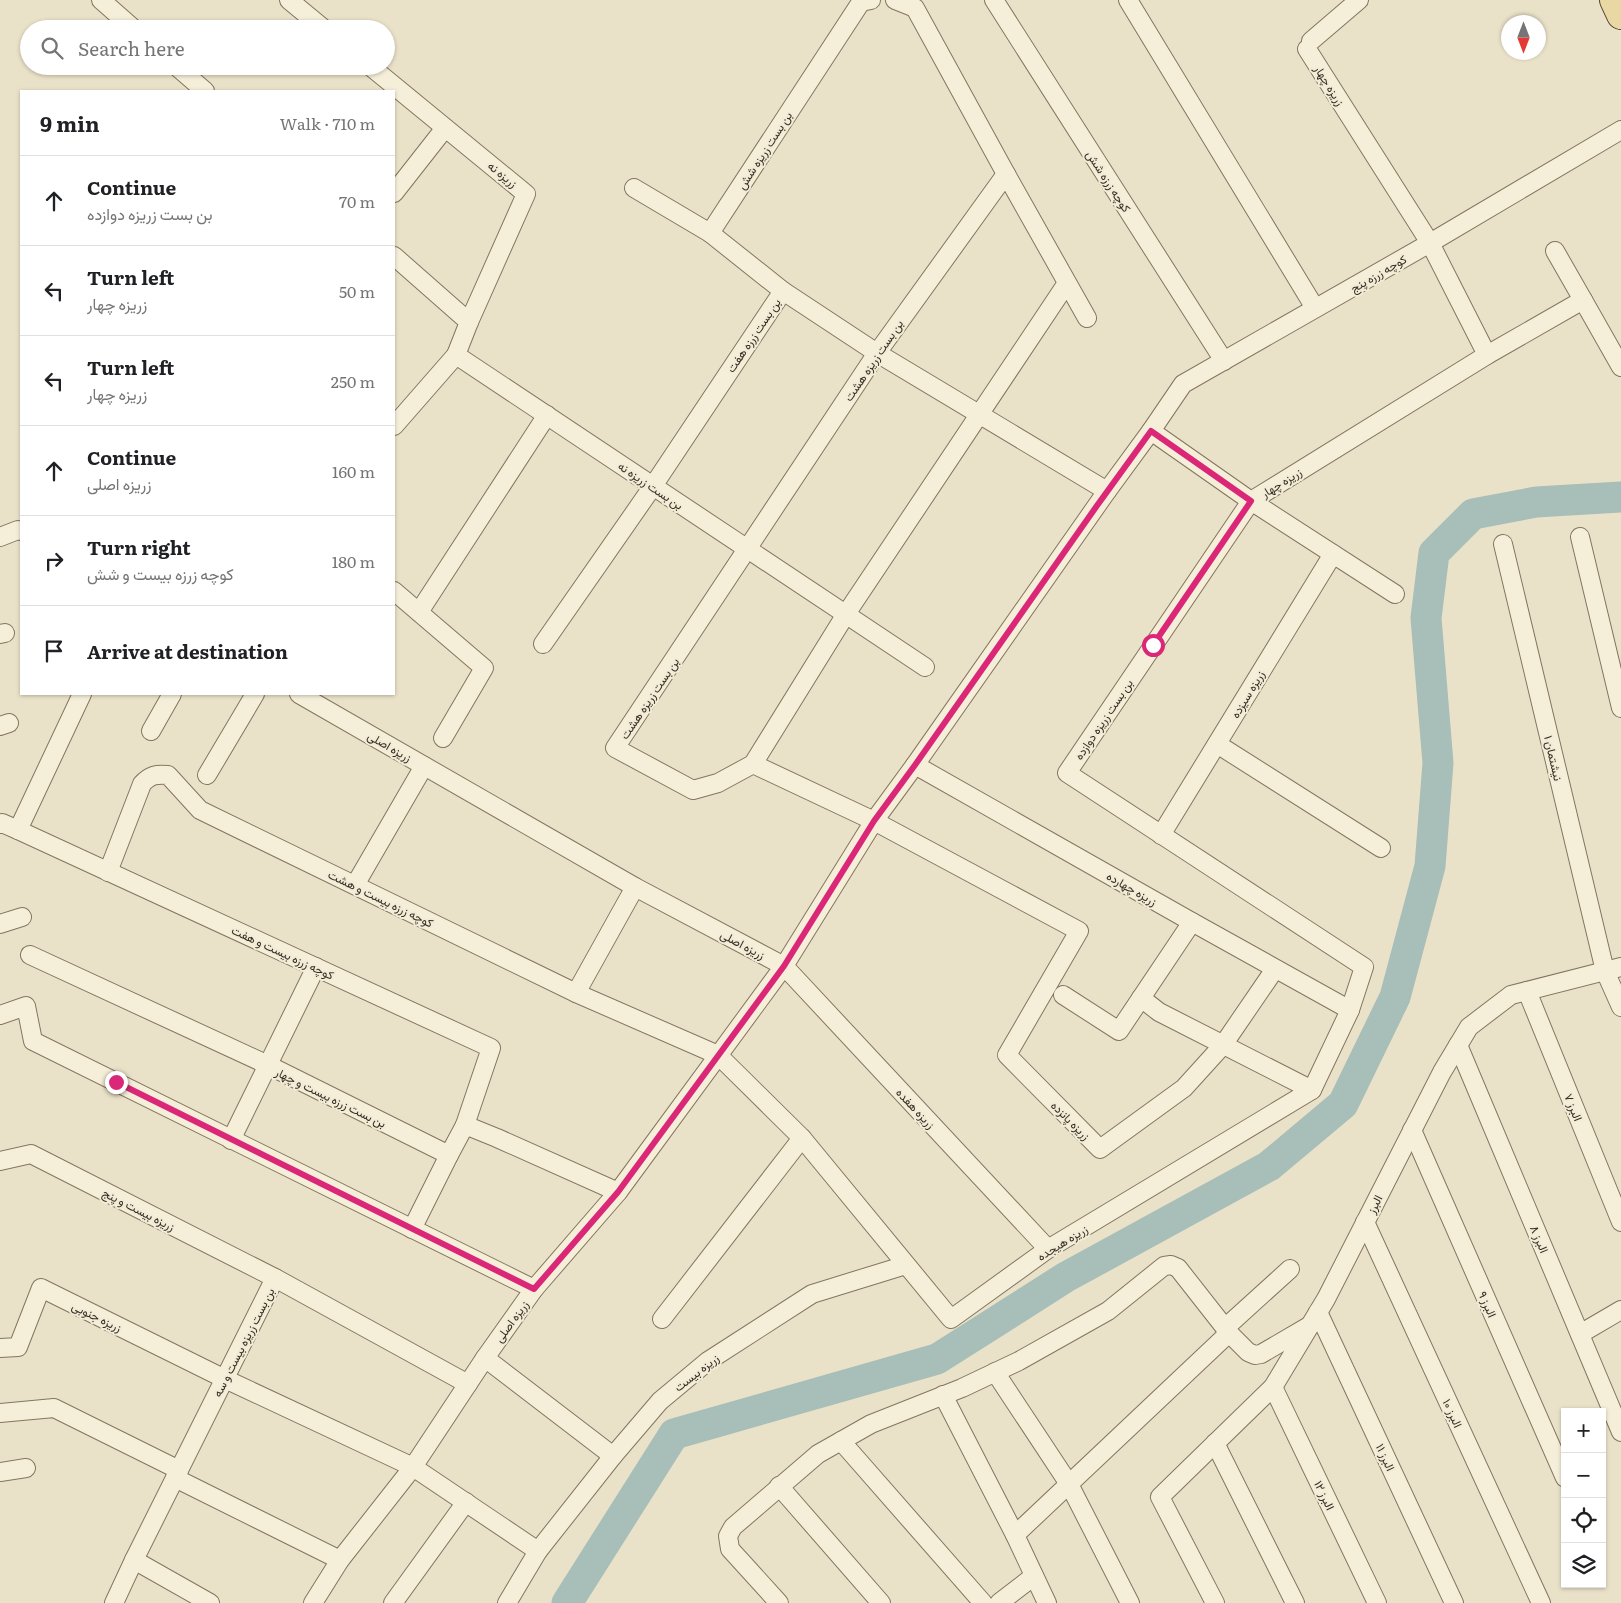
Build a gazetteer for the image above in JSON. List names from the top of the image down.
{
  "streets": {
    "street": [
      "زریزه چهار",
      "بن بست زریزه شش",
      "زریزه نه",
      "کوچه زرزه شش",
      "کوچه زرزه پنج",
      "بن بست زرزه هفت",
      "بن بست زریزه هشت",
      "بن بست زریزه نه",
      "زریزه سیزده",
      "بن بست زریزه دوازده",
      "زریزه اصلی",
      "نيشتمان ۱",
      "زریزه چهارده",
      "کوچه زرزه بیست و هشت",
      "کوچه زرزه بیست و هفت",
      "بن بست زرزه بیست و چهار",
      "البرز ۷",
      "زریزه هفده",
      "زریزه پانزده",
      "البرز",
      "زریزه بیست و پنج",
      "البرز ۸",
      "زریزه هیجده",
      "البرز ۹",
      "زریزه جنوبی",
      "بن بست زریزه بیست و سه",
      "زریزه بیست",
      "البرز ۱۰",
      "البرز ۱۱",
      "البرز ۱۲"
    ]
  },
  "crossings": [
    ["زریزه چهار", "کوچه زرزه پنج"],
    ["زریزه چهار", "بن بست زریزه دوازده"],
    ["کوچه زرزه شش", "کوچه زرزه پنج"],
    ["بن بست زرزه هفت", "بن بست زریزه هشت"],
    ["بن بست زرزه هفت", "بن بست زریزه نه"],
    ["بن بست زریزه هشت", "بن بست زریزه نه"],
    ["زریزه سیزده", "بن بست زریزه دوازده"],
    ["بن بست زریزه دوازده", "زریزه چهارده"],
    ["بن بست زریزه دوازده", "زریزه هیجده"],
    ["زریزه اصلی", "کوچه زرزه بیست و هشت"],
    ["زریزه اصلی", "زریزه هفده"],
    ["زریزه اصلی", "زریزه هیجده"],
    ["زریزه اصلی", "بن بست زریزه بیست و سه"],
    ["نيشتمان ۱", "البرز"],
    ["زریزه چهارده", "زریزه پانزده"],
    ["کوچه زرزه بیست و هشت", "کوچه زرزه بیست و هفت"],
    ["کوچه زرزه بیست و هشت", "زریزه هیجده"],
    ["البرز ۷", "البرز"],
    ["زریزه هفده", "زریزه هیجده"],
    ["البرز", "البرز ۸"],
    ["البرز", "البرز ۹"],
    ["البرز", "البرز ۱۰"],
    ["البرز", "البرز ۱۱"],
    ["البرز", "البرز ۱۲"],
    ["زریزه بیست و پنج", "بن بست زریزه بیست و سه"],
    ["زریزه هیجده", "زریزه بیست"],
    ["زریزه جنوبی", "بن بست زریزه بیست و سه"]
  ],
  "north": "bottom",
  "page": {
    "search": "Search here",
    "heading": ["9 min", "Walk · 710 m"],
    "list": [
      ["Continue", "بن بست زریزه دوازده", "70 m"],
      ["Turn left", "زریزه چهار", "50 m"],
      ["Turn left", "زریزه چهار", "250 m"],
      ["Continue", "زریزه اصلی", "160 m"],
      ["Turn right", "کوچه زرزه بیست و شش", "180 m"],
      "Arrive at destination"
    ],
    "map_buttons": ["+", "−"]
  }
}
